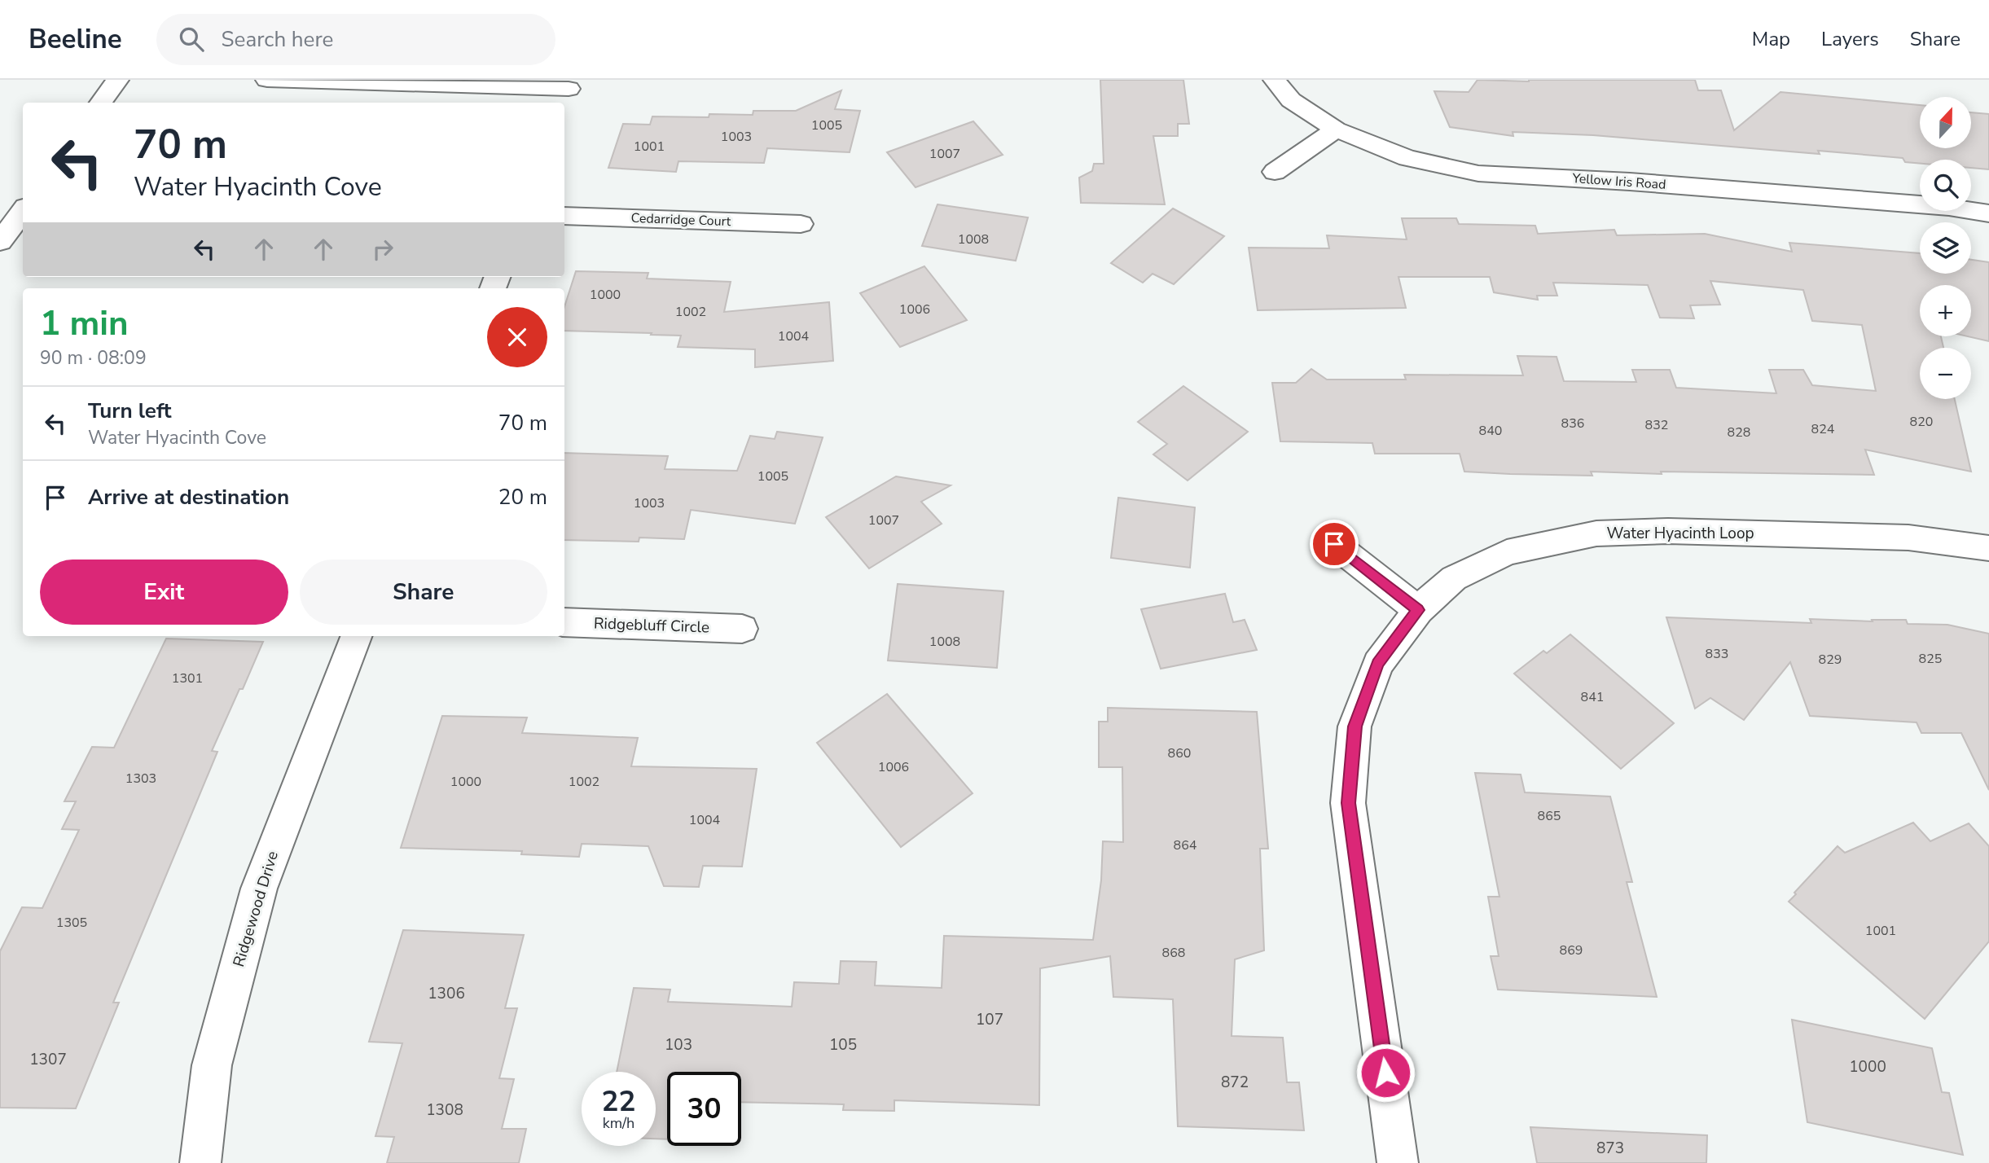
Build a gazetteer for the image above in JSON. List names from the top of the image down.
{
  "streets": {
    "street": [
      "Yellow Iris Road",
      "Cedarridge Court",
      "Water Hyacinth Loop",
      "Ridgebluff Circle",
      "Ridgewood Drive"
    ]
  },
  "house_numbers": [
    "1005",
    "1003",
    "1001",
    "1007",
    "1008",
    "1000",
    "1006",
    "1002",
    "1004",
    "820",
    "836",
    "832",
    "824",
    "840",
    "828",
    "1005",
    "1003",
    "1007",
    "1008",
    "833",
    "825",
    "829",
    "1301",
    "841",
    "860",
    "1006",
    "1303",
    "1000",
    "1002",
    "865",
    "1004",
    "864",
    "1305",
    "1001",
    "869",
    "868",
    "1306",
    "107",
    "103",
    "105",
    "1307",
    "1000",
    "872",
    "1308",
    "873"
  ],
  "north": "top",
  "page": {
    "header": "Beeline",
    "search": "Search here",
    "nav": ["Map", "Layers", "Share"],
    "map_buttons": ["+", "−"],
    "turn": ["70 m", "Water Hyacinth Cove"],
    "heading": ["1 min", "90 m · 08:09"],
    "list": [
      {
        "name": "Turn left",
        "note": "Water Hyacinth Cove",
        "value": "70 m"
      },
      {
        "name": "Arrive at destination",
        "value": "20 m"
      }
    ],
    "buttons": ["Exit", "Share"],
    "speed": "22 km/h",
    "limit": "30"
  }
}
